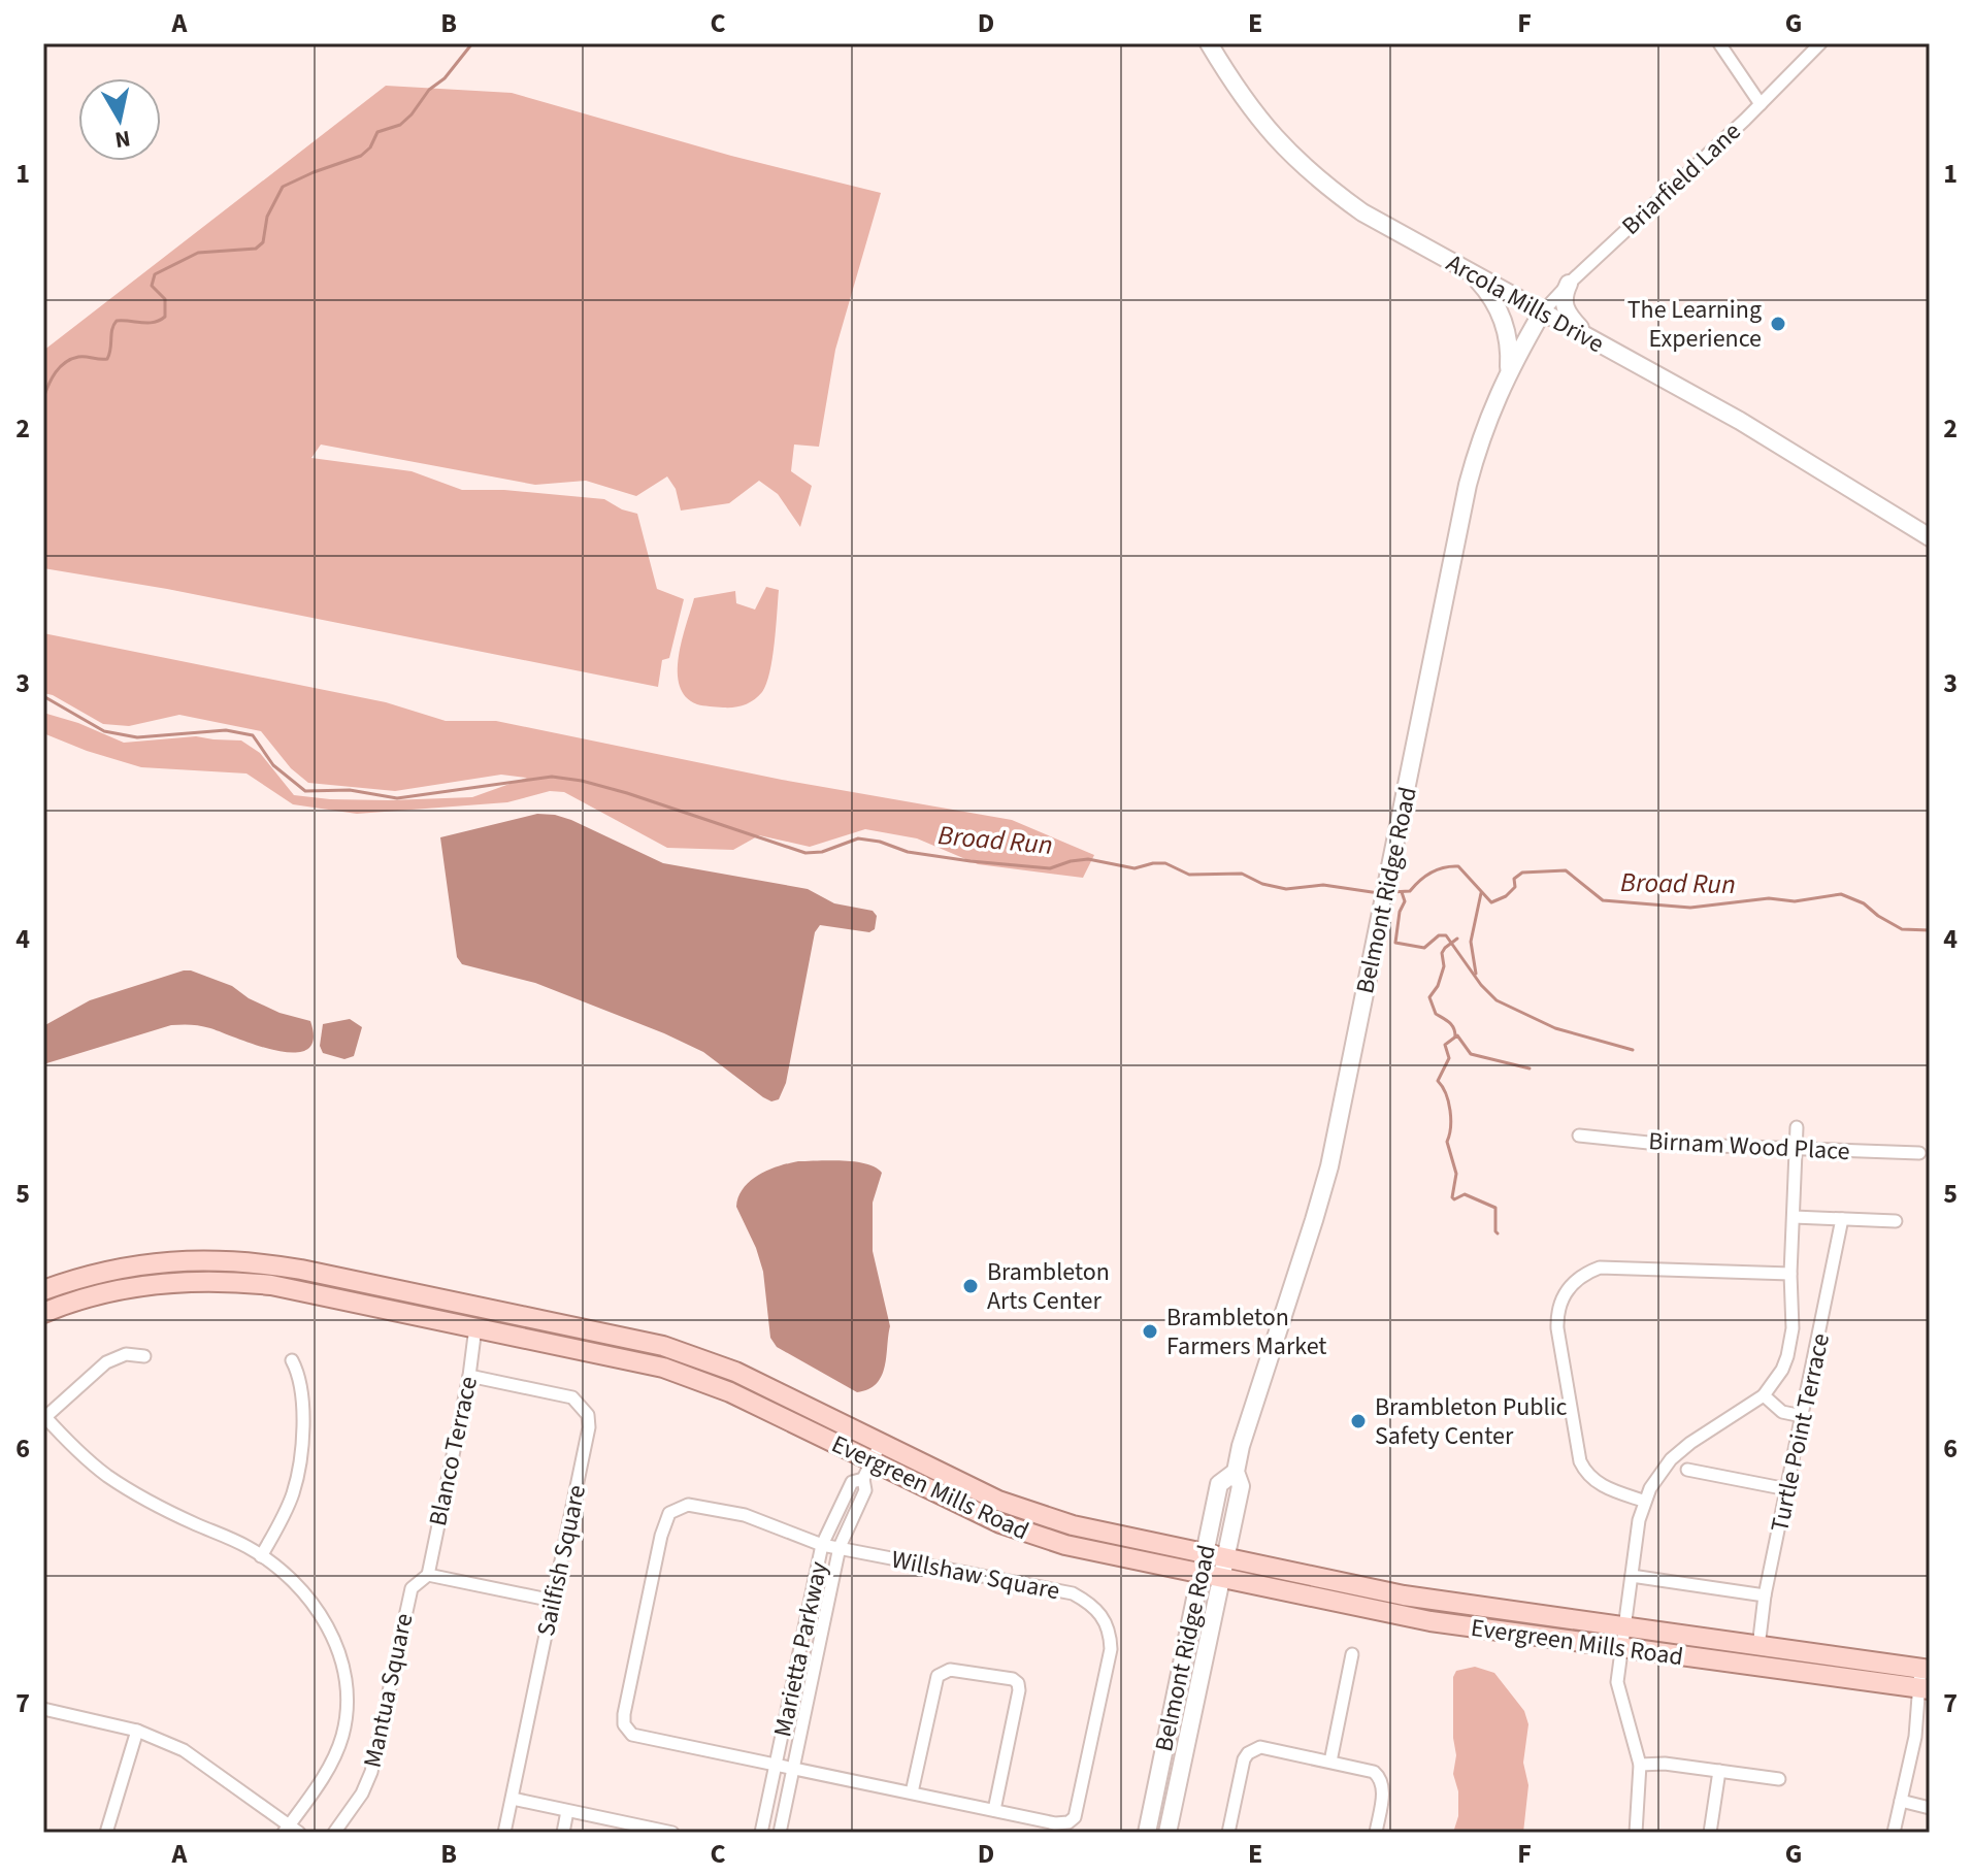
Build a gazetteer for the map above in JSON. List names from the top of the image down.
{
  "streets": {
    "main road": ["Evergreen Mills Road"],
    "street": [
      "Briarfield Lane",
      "Arcola Mills Drive",
      "Belmont Ridge Road",
      "Birnam Wood Place",
      "Turtle Point Terrace",
      "Blanco Terrace",
      "Sailfish Square",
      "Willshaw Square",
      "Marietta Parkway",
      "Mantua Square"
    ]
  },
  "crossings": [
    ["Briarfield Lane", "Arcola Mills Drive"],
    ["Briarfield Lane", "Belmont Ridge Road"],
    ["Arcola Mills Drive", "Belmont Ridge Road"],
    ["Belmont Ridge Road", "Evergreen Mills Road"],
    ["Turtle Point Terrace", "Evergreen Mills Road"],
    ["Blanco Terrace", "Evergreen Mills Road"],
    ["Blanco Terrace", "Sailfish Square"],
    ["Blanco Terrace", "Mantua Square"],
    ["Evergreen Mills Road", "Marietta Parkway"],
    ["Willshaw Square", "Marietta Parkway"]
  ],
  "water": ["Broad Run"],
  "places": [
    "The Learning Experience",
    "Brambleton Arts Center",
    "Brambleton Farmers Market",
    "Brambleton Public Safety Center"
  ],
  "north": "bottom",
  "grid": {
    "columns": [
      "A",
      "B",
      "C",
      "D",
      "E",
      "F",
      "G"
    ],
    "rows": [
      "1",
      "2",
      "3",
      "4",
      "5",
      "6",
      "7"
    ]
  }
}
